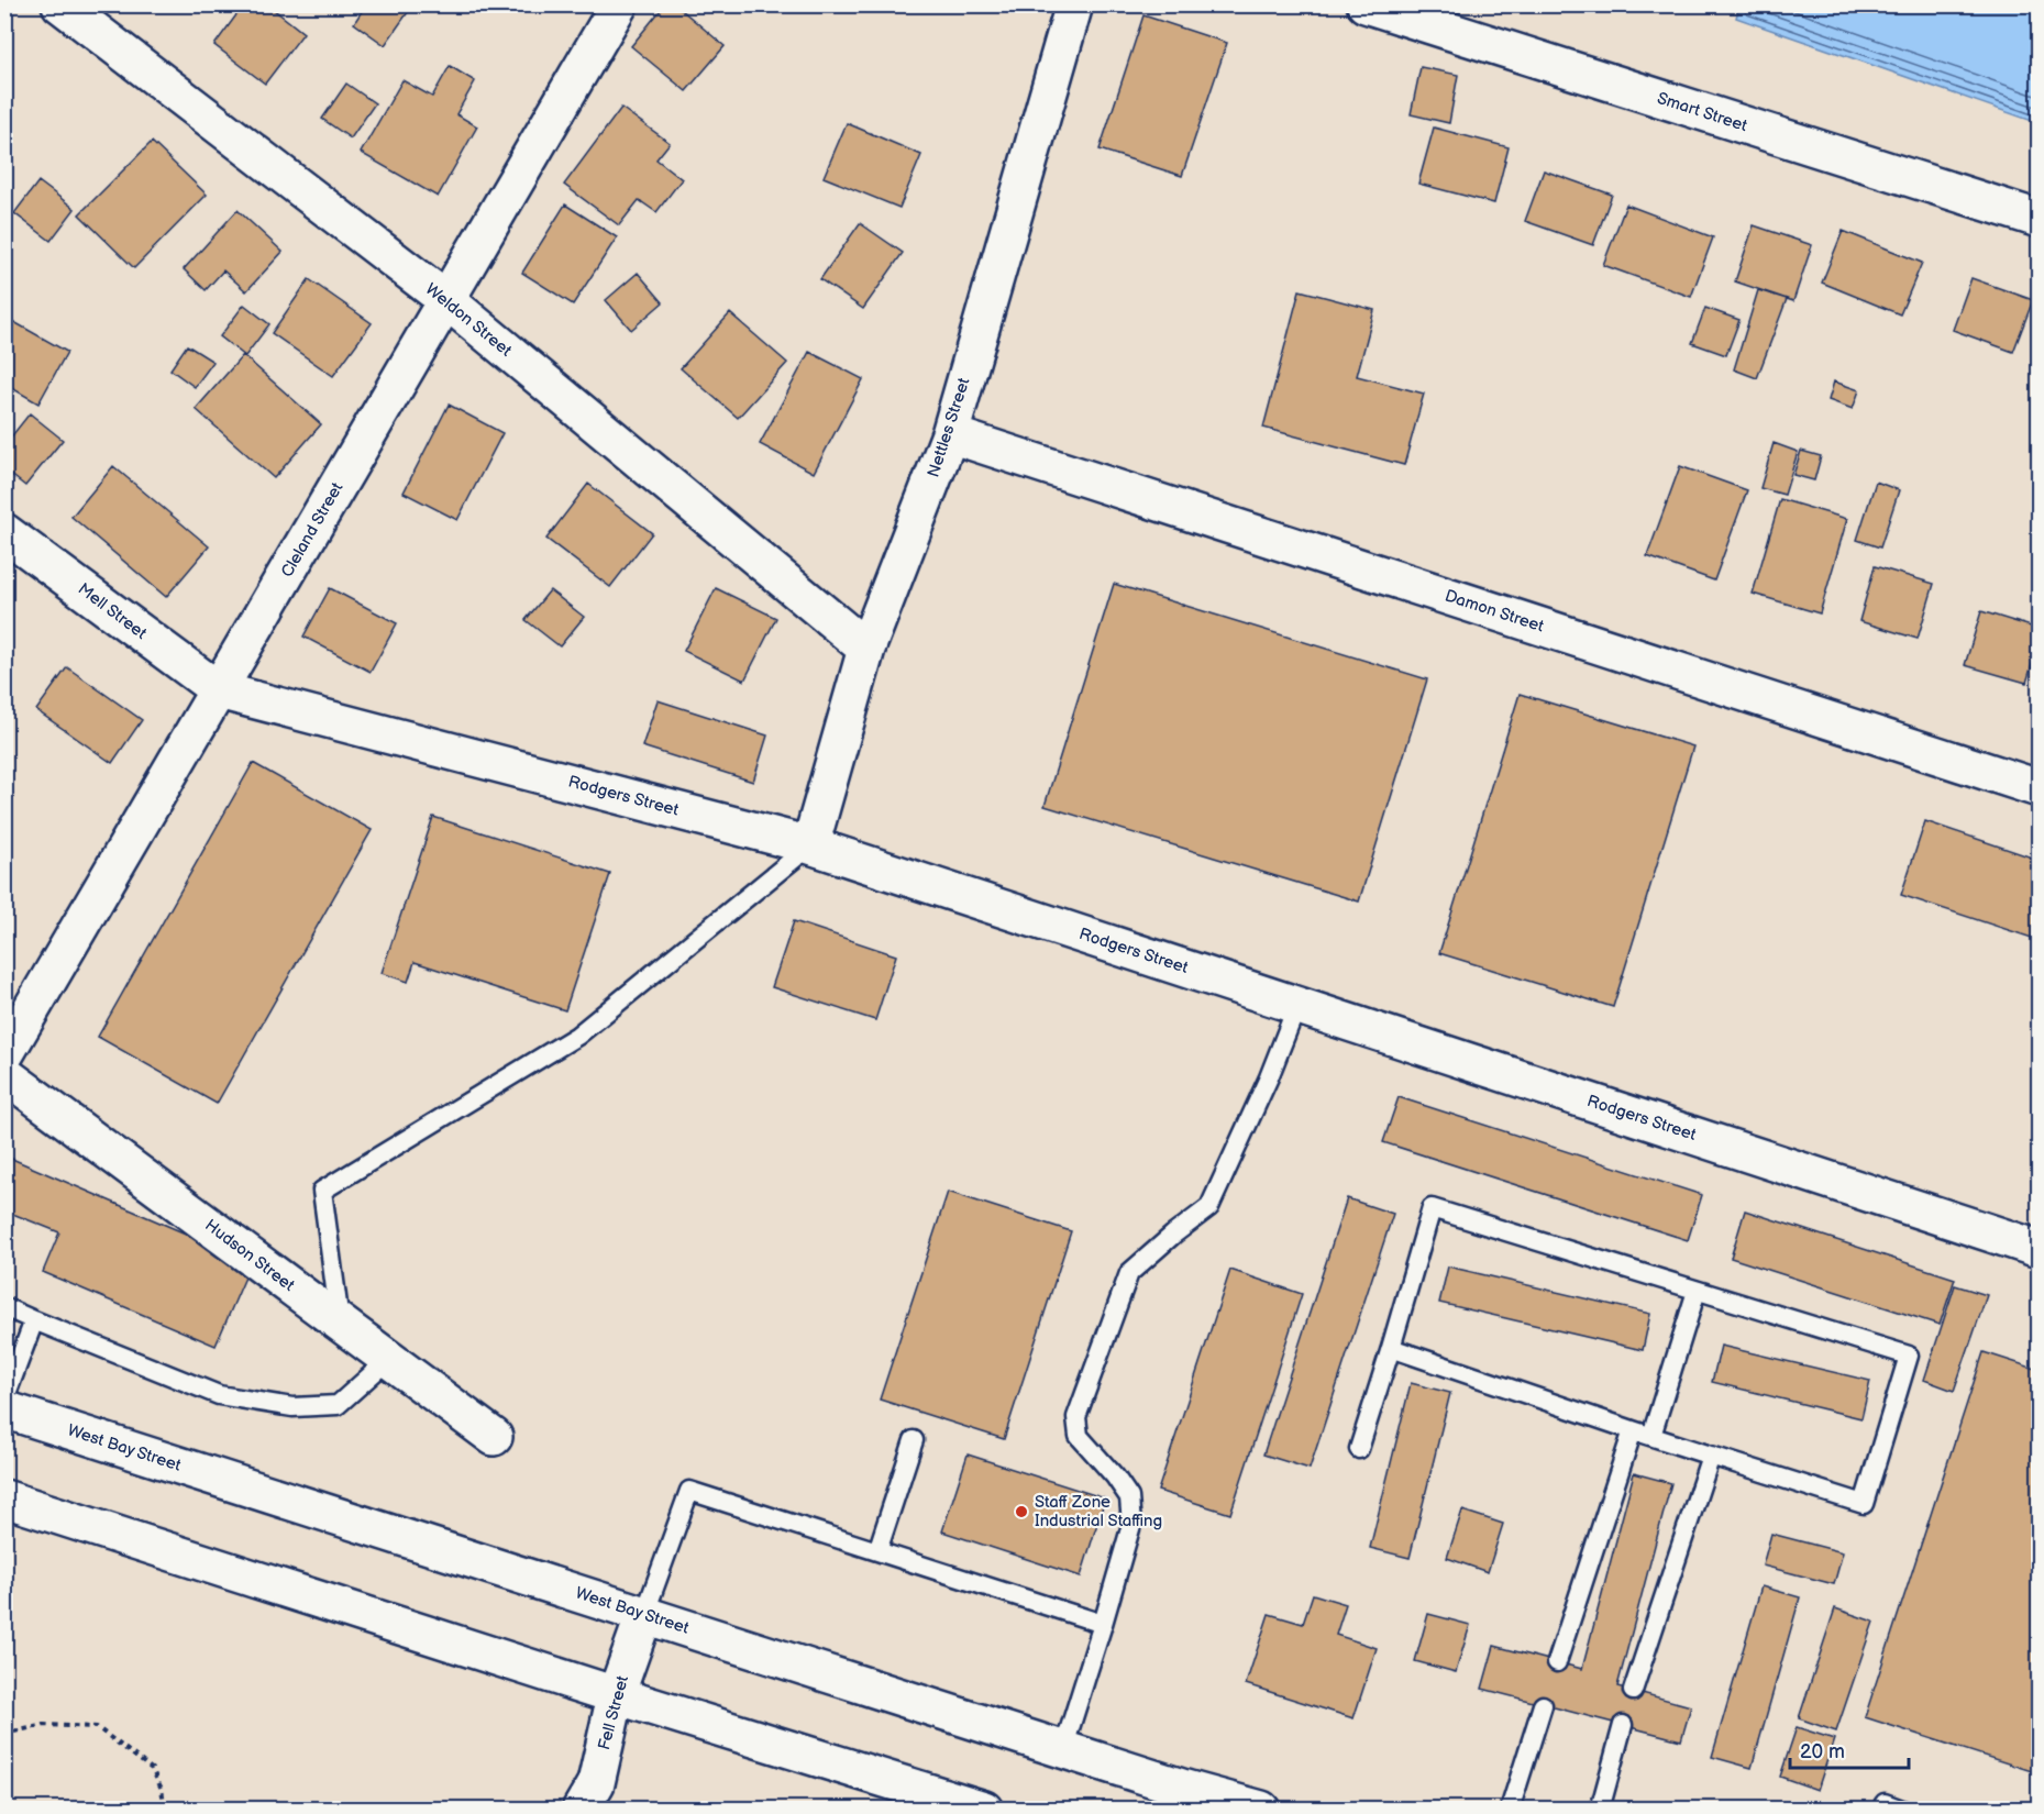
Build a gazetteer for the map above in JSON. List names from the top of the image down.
{
  "streets": {
    "street": [
      "Smart Street",
      "Weldon Street",
      "Nettles Street",
      "Cleland Street",
      "Mell Street",
      "Damon Street",
      "Rodgers Street",
      "Hudson Street",
      "West Bay Street",
      "Fell Street"
    ]
  },
  "crossings": [
    ["Weldon Street", "Nettles Street"],
    ["Weldon Street", "Cleland Street"],
    ["Nettles Street", "Damon Street"],
    ["Nettles Street", "Rodgers Street"],
    ["Cleland Street", "Mell Street"],
    ["Cleland Street", "Rodgers Street"],
    ["Mell Street", "Rodgers Street"],
    ["West Bay Street", "Fell Street"]
  ],
  "places": ["Staff Zone Industrial Staffing"],
  "scale_bar": "20 m"
}
